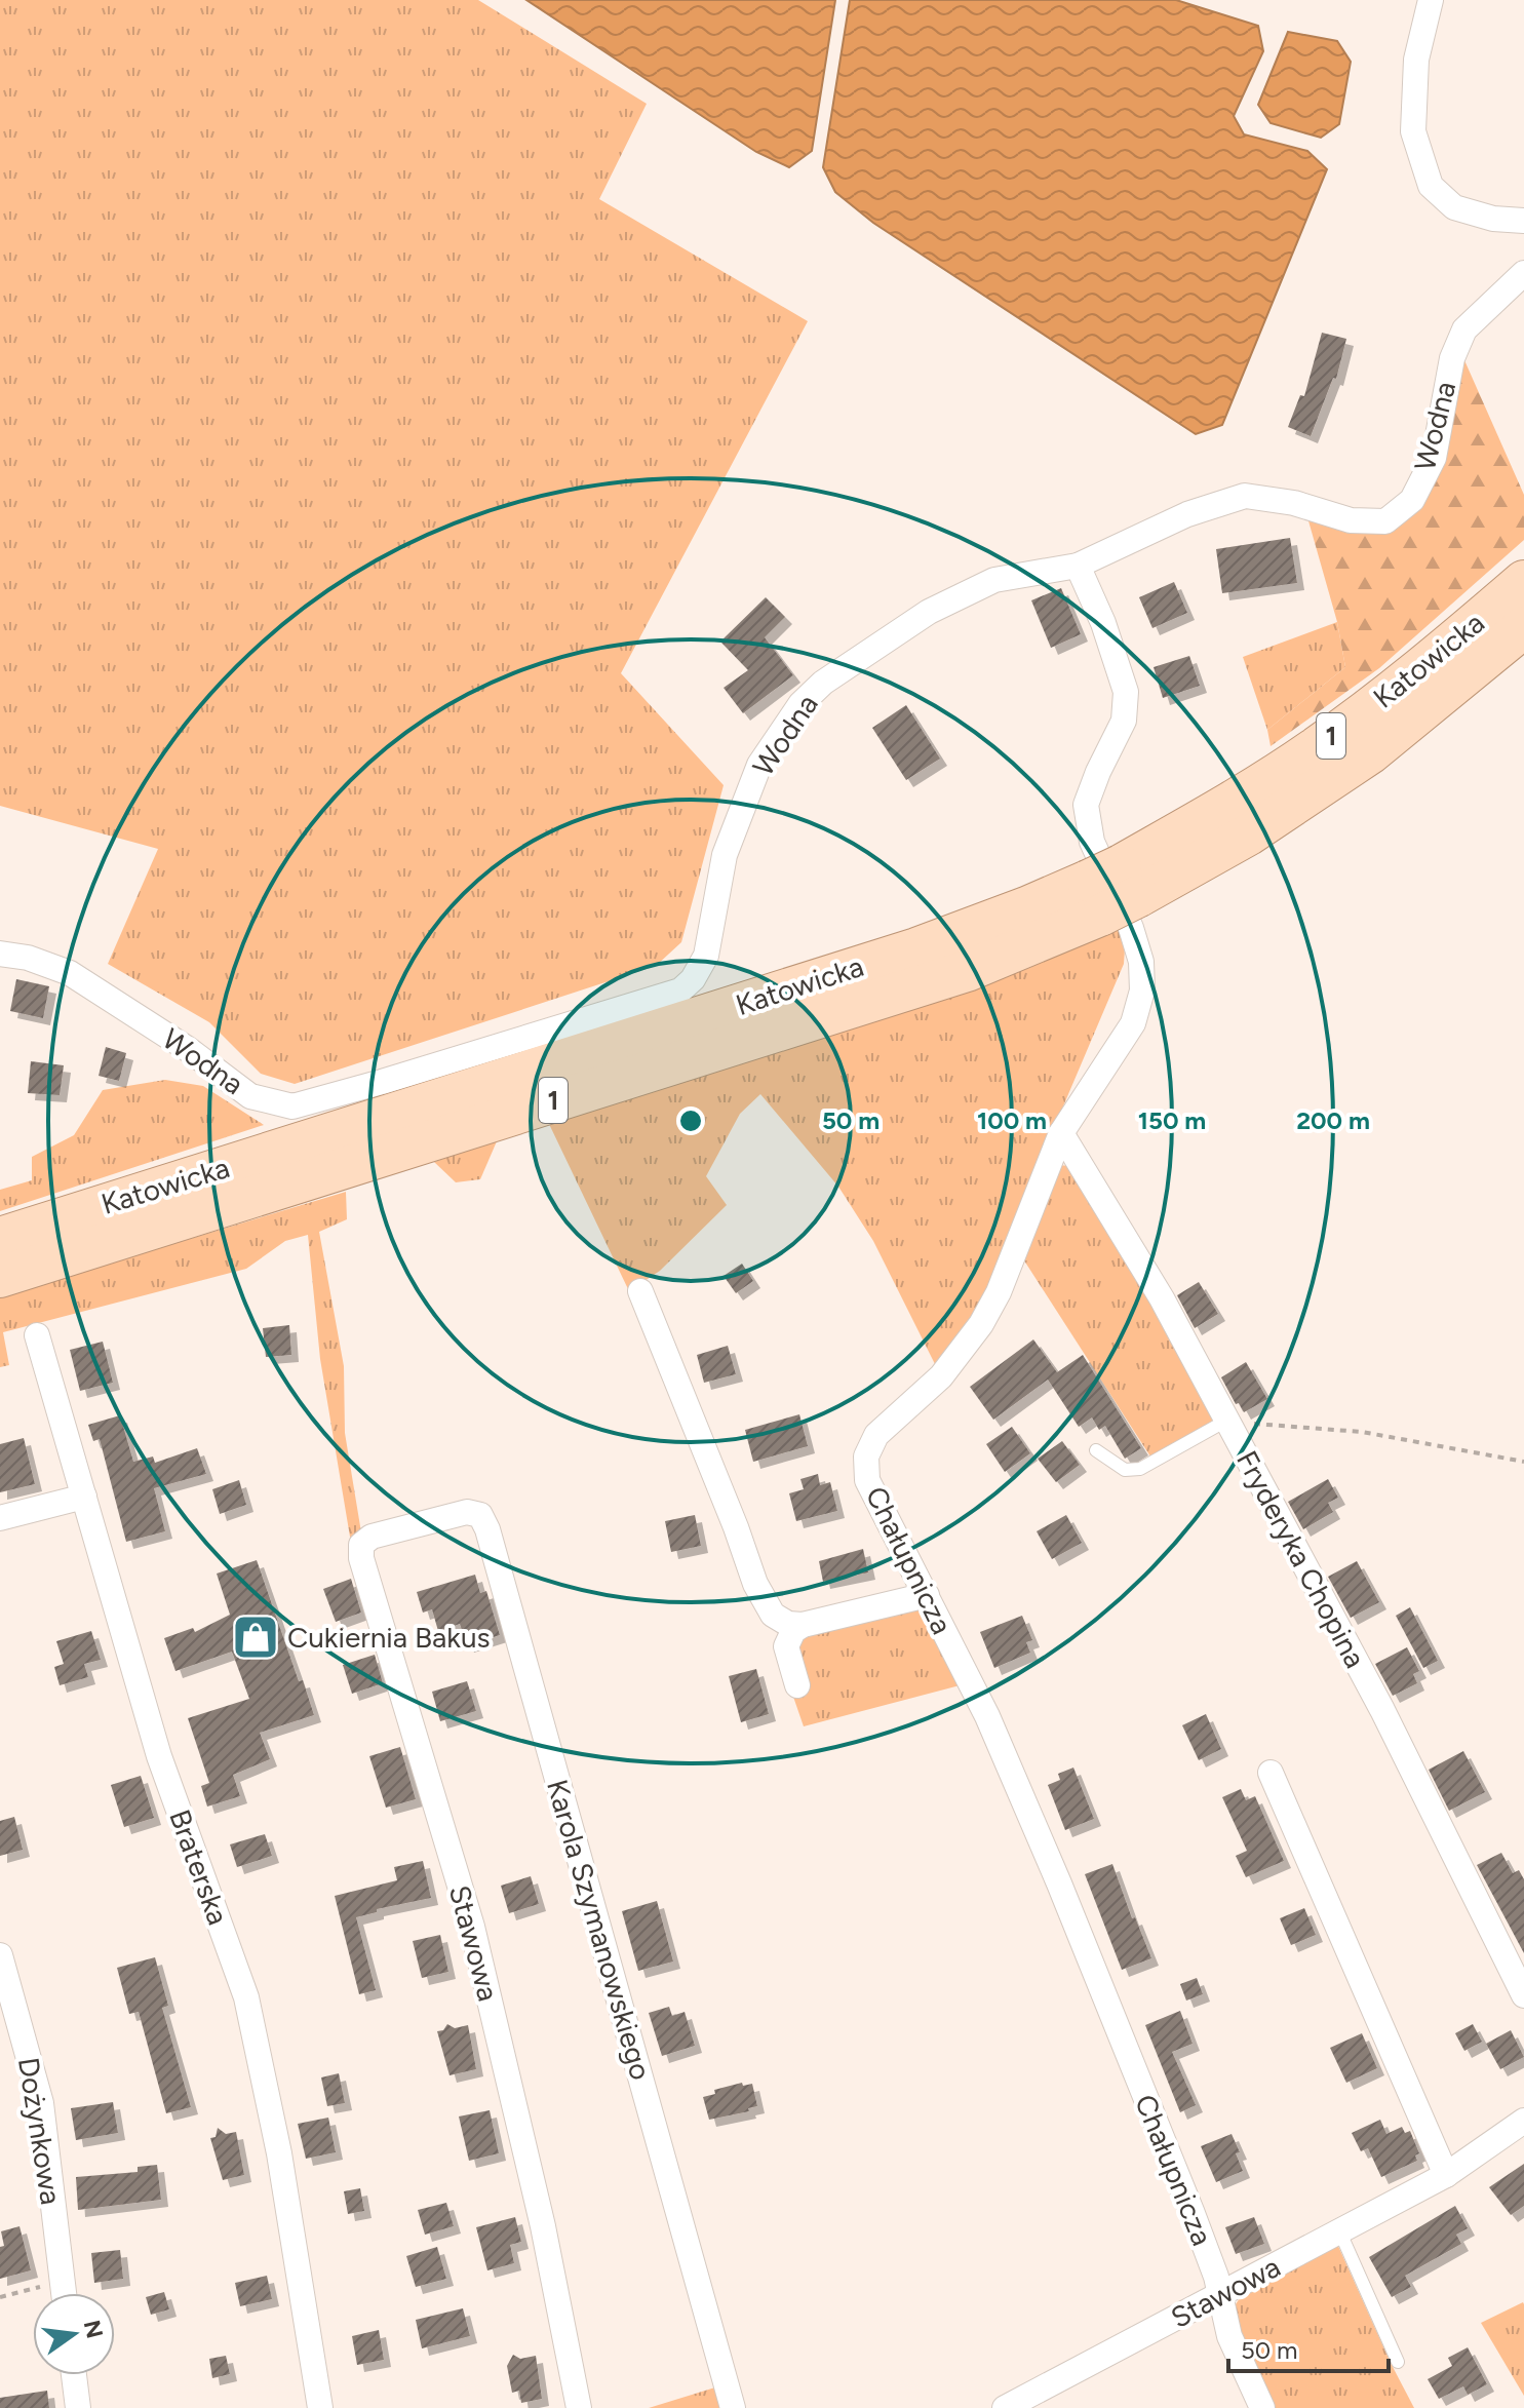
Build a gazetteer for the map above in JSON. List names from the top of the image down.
{
  "streets": {
    "main road": ["Katowicka", "1"],
    "street": [
      "Wodna",
      "Fryderyka Chopina",
      "Chałupnicza",
      "Braterska",
      "Karola Szymanowskiego",
      "Stawowa",
      "Dożynkowa"
    ]
  },
  "crossings": [
    ["Wodna", "Chałupnicza"],
    ["Fryderyka Chopina", "Chałupnicza"],
    ["Chałupnicza", "Stawowa"],
    ["Karola Szymanowskiego", "Stawowa"]
  ],
  "places": {
    "shop": ["Cukiernia Bakus"]
  },
  "scale_bar": "50 m",
  "north": "right",
  "rings": [
    "50 m",
    "100 m",
    "150 m",
    "200 m"
  ]
}
